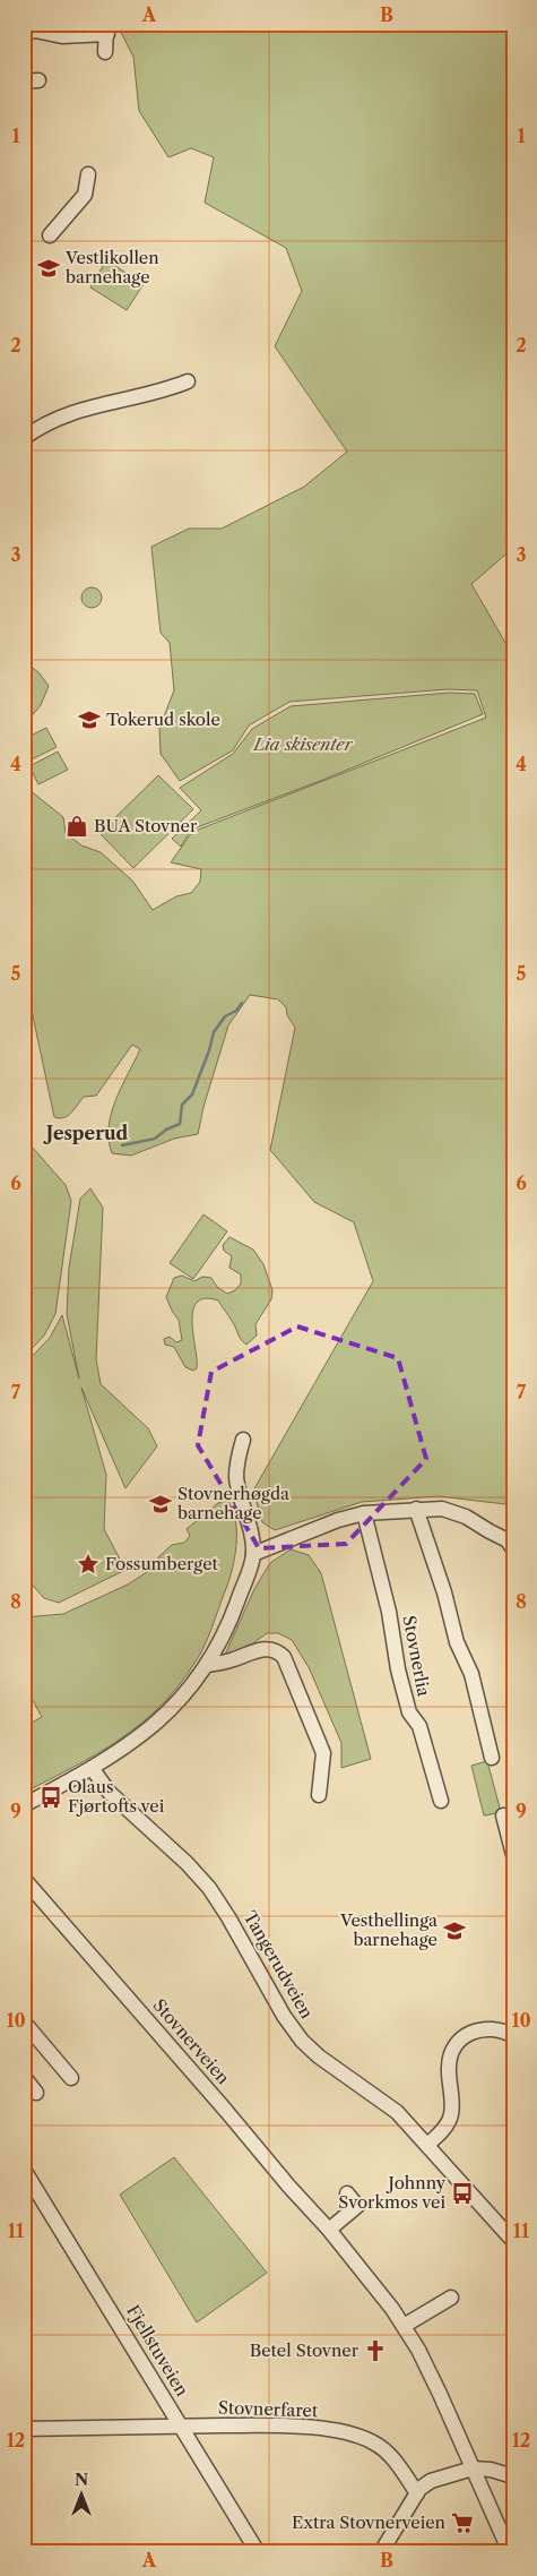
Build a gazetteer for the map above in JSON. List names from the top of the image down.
{
  "streets": {
    "street": [
      "Stovnerlia",
      "Tangerudveien",
      "Stovnerveien",
      "Fjellstuveien",
      "Stovnerfaret"
    ]
  },
  "crossings": [
    ["Fjellstuveien", "Stovnerfaret"]
  ],
  "districts": ["Jesperud"],
  "parks": ["Lia skisenter"],
  "places": {
    "school or university": [
      "Vestlikollen barnehage",
      "Tokerud skole",
      "Stovnerhøgda barnehage",
      "Vesthellinga barnehage"
    ],
    "shop": ["BUA Stovner"],
    "place": ["Fossumberget"],
    "bus stop": ["Olaus Fjørtofts vei", "Johnny Svorkmos vei"],
    "church": ["Betel Stovner"],
    "supermarket": ["Extra Stovnerveien"]
  },
  "north": "top",
  "grid": {
    "columns": ["A", "B"],
    "rows": [
      "1",
      "2",
      "3",
      "4",
      "5",
      "6",
      "7",
      "8",
      "9",
      "10",
      "11",
      "12"
    ]
  }
}
